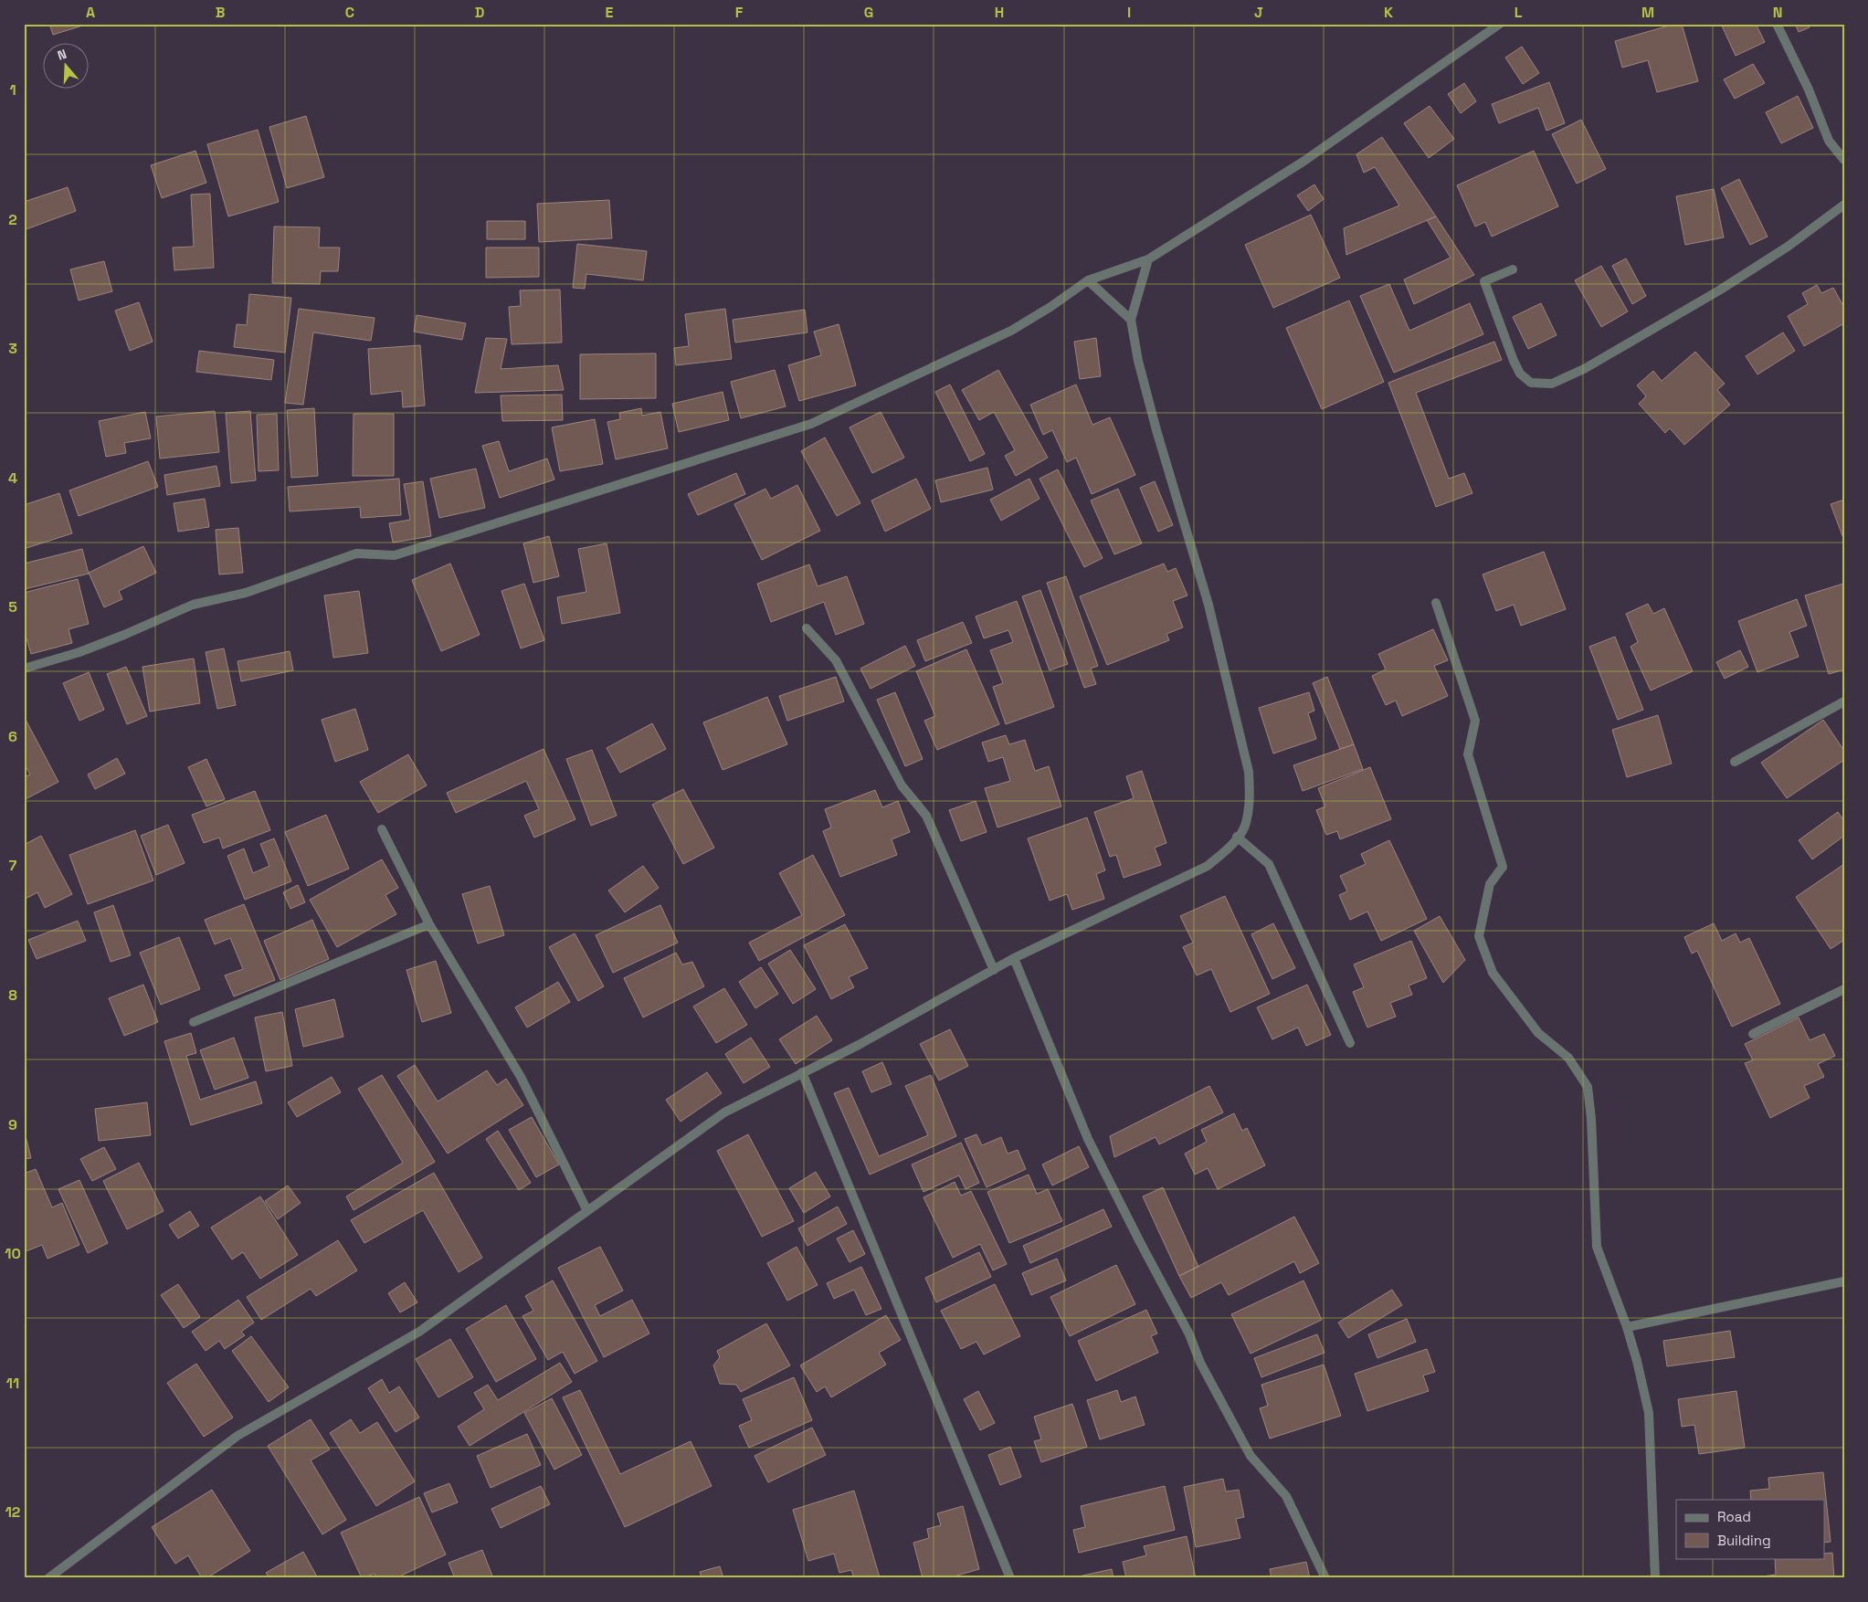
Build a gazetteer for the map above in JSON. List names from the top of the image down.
{
  "legend": ["Road", "Building"],
  "north": "top",
  "grid": {
    "columns": [
      "A",
      "B",
      "C",
      "D",
      "E",
      "F",
      "G",
      "H",
      "I",
      "J",
      "K",
      "L",
      "M",
      "N"
    ],
    "rows": [
      "1",
      "2",
      "3",
      "4",
      "5",
      "6",
      "7",
      "8",
      "9",
      "10",
      "11",
      "12"
    ]
  }
}
